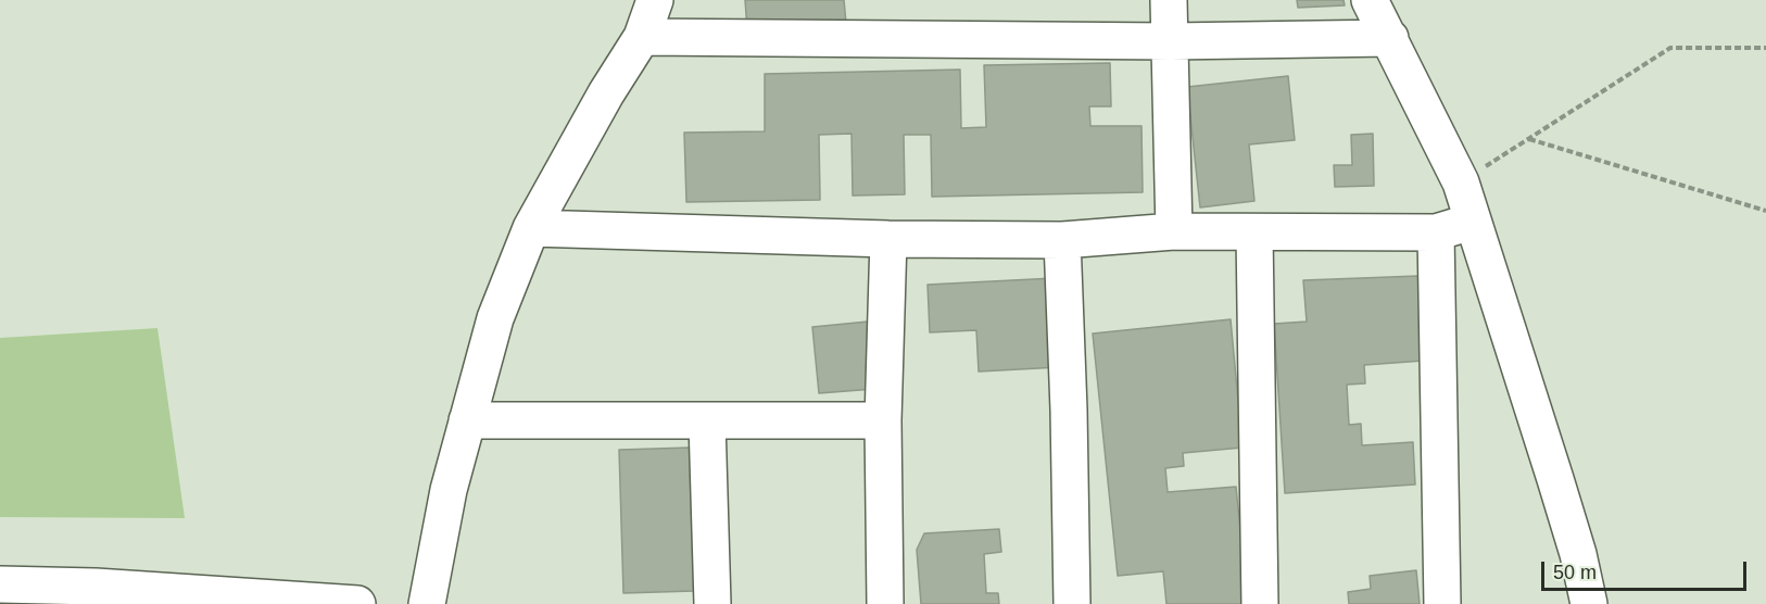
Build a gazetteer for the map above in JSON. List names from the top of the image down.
{
  "scale_bar": "50 m"
}
